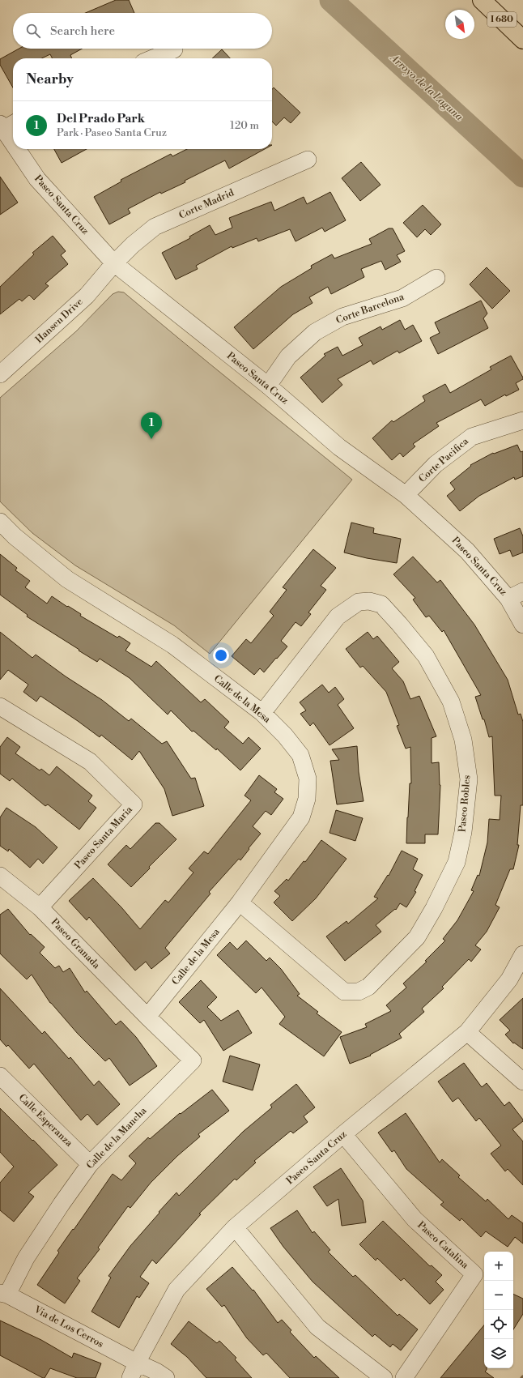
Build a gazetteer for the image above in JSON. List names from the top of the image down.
{
  "streets": {
    "highway": ["I 680"],
    "street": [
      "Corte Madrid",
      "Paseo Santa Cruz",
      "Corte Barcelona",
      "Hansen Drive",
      "Corte Pacifica",
      "Calle de la Mesa",
      "Paseo Robles",
      "Paseo Santa Maria",
      "Paseo Granada",
      "Calle Esperanza",
      "Calle de la Mancha",
      "Paseo Catalina",
      "Via de Los Cerros"
    ]
  },
  "crossings": [
    ["Corte Madrid", "Paseo Santa Cruz"],
    ["Corte Madrid", "Hansen Drive"],
    ["Paseo Santa Cruz", "Corte Barcelona"],
    ["Paseo Santa Cruz", "Hansen Drive"],
    ["Paseo Santa Cruz", "Corte Pacifica"],
    ["Paseo Santa Cruz", "Paseo Catalina"],
    ["Paseo Santa Cruz", "Via de Los Cerros"],
    ["Calle de la Mesa", "Paseo Robles"],
    ["Calle de la Mesa", "Paseo Granada"],
    ["Calle de la Mesa", "Calle de la Mancha"],
    ["Paseo Santa Maria", "Paseo Granada"],
    ["Paseo Granada", "Calle de la Mancha"],
    ["Calle Esperanza", "Calle de la Mancha"],
    ["Calle de la Mancha", "Via de Los Cerros"]
  ],
  "water": ["Arroyo de la Laguna"],
  "north": "bottom right",
  "page": {
    "search": "Search here",
    "heading": "Nearby",
    "list": [
      {
        "mark": "1",
        "name": "Del Prado Park",
        "note": "Park · Paseo Santa Cruz",
        "value": "120 m"
      }
    ],
    "pins": "1",
    "map_buttons": ["+", "−"]
  }
}
